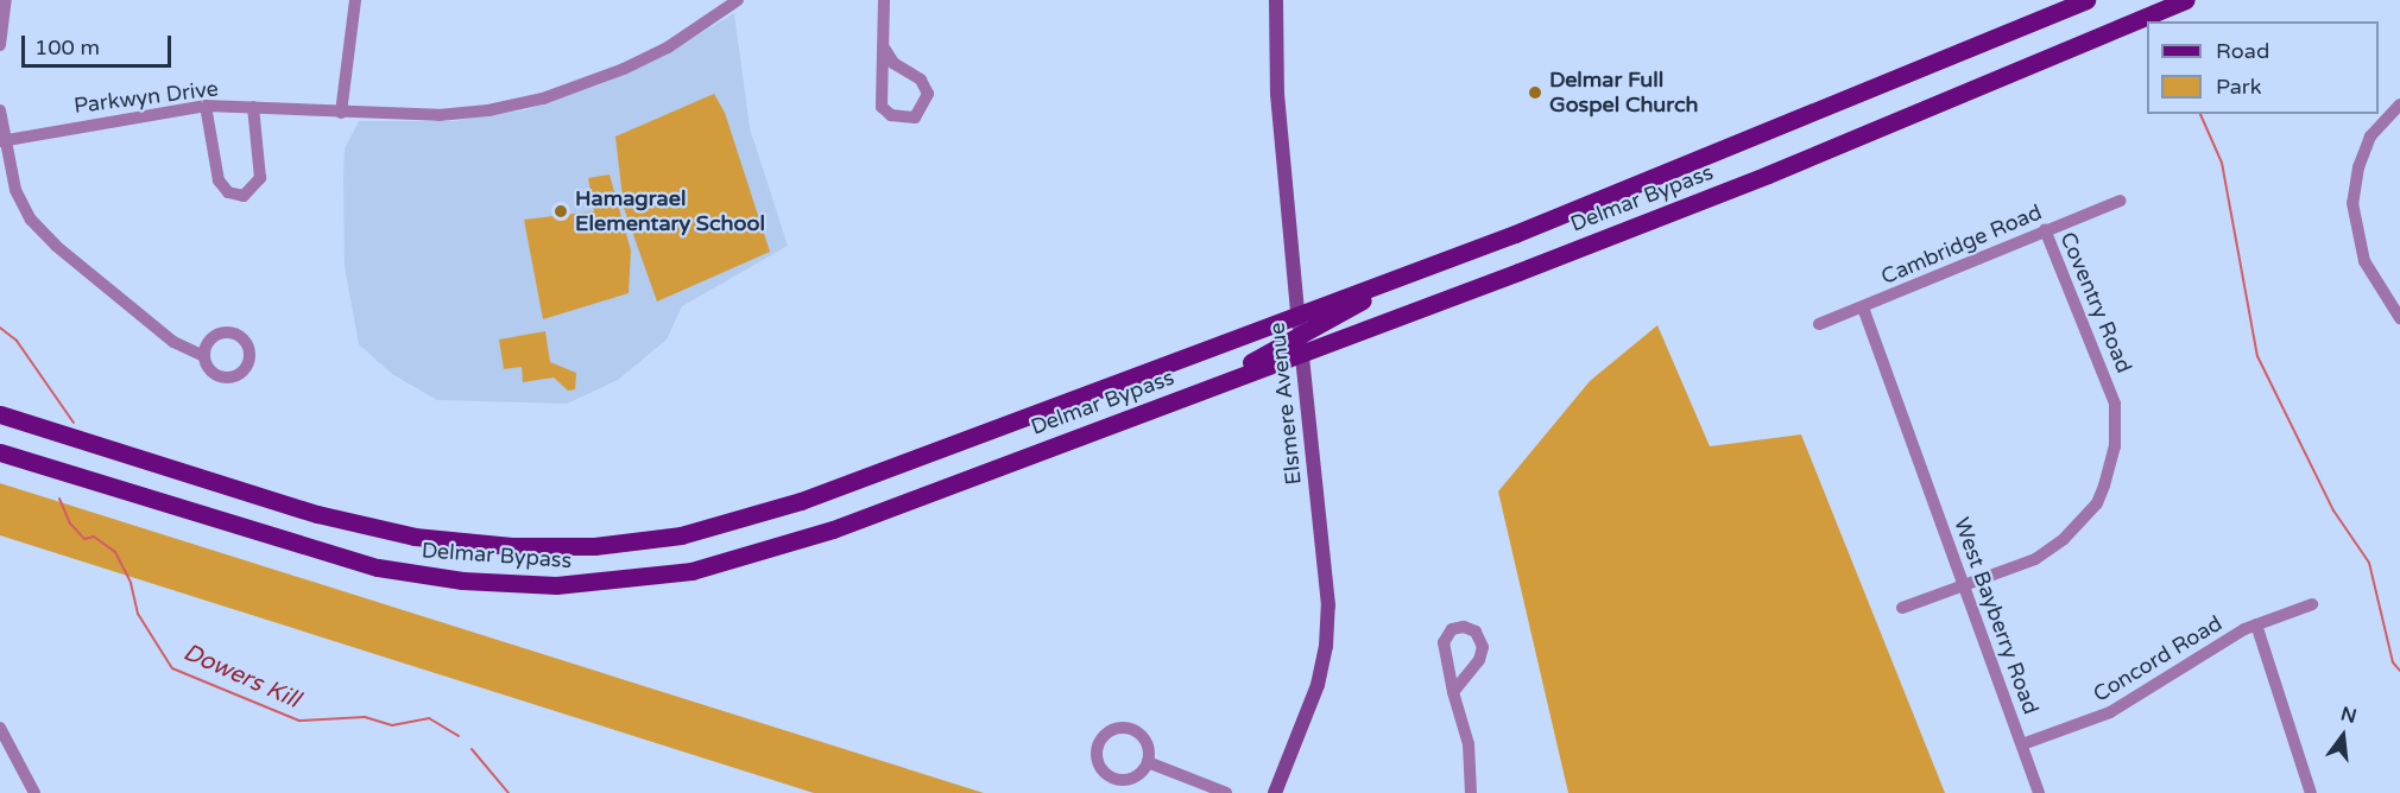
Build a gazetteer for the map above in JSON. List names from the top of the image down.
{
  "streets": {
    "main road": ["Delmar Bypass", "Elsmere Avenue"],
    "street": [
      "Parkwyn Drive",
      "Cambridge Road",
      "Coventry Road",
      "West Bayberry Road",
      "Concord Road"
    ]
  },
  "crossings": [
    ["Delmar Bypass", "Elsmere Avenue"],
    ["Cambridge Road", "Coventry Road"],
    ["Cambridge Road", "West Bayberry Road"],
    ["Coventry Road", "West Bayberry Road"],
    ["West Bayberry Road", "Concord Road"]
  ],
  "water": ["Dowers Kill"],
  "places": ["Delmar Full Gospel Church", "Hamagrael Elementary School"],
  "legend": ["Road", "Park"],
  "scale_bar": "100 m",
  "north": "top"
}
